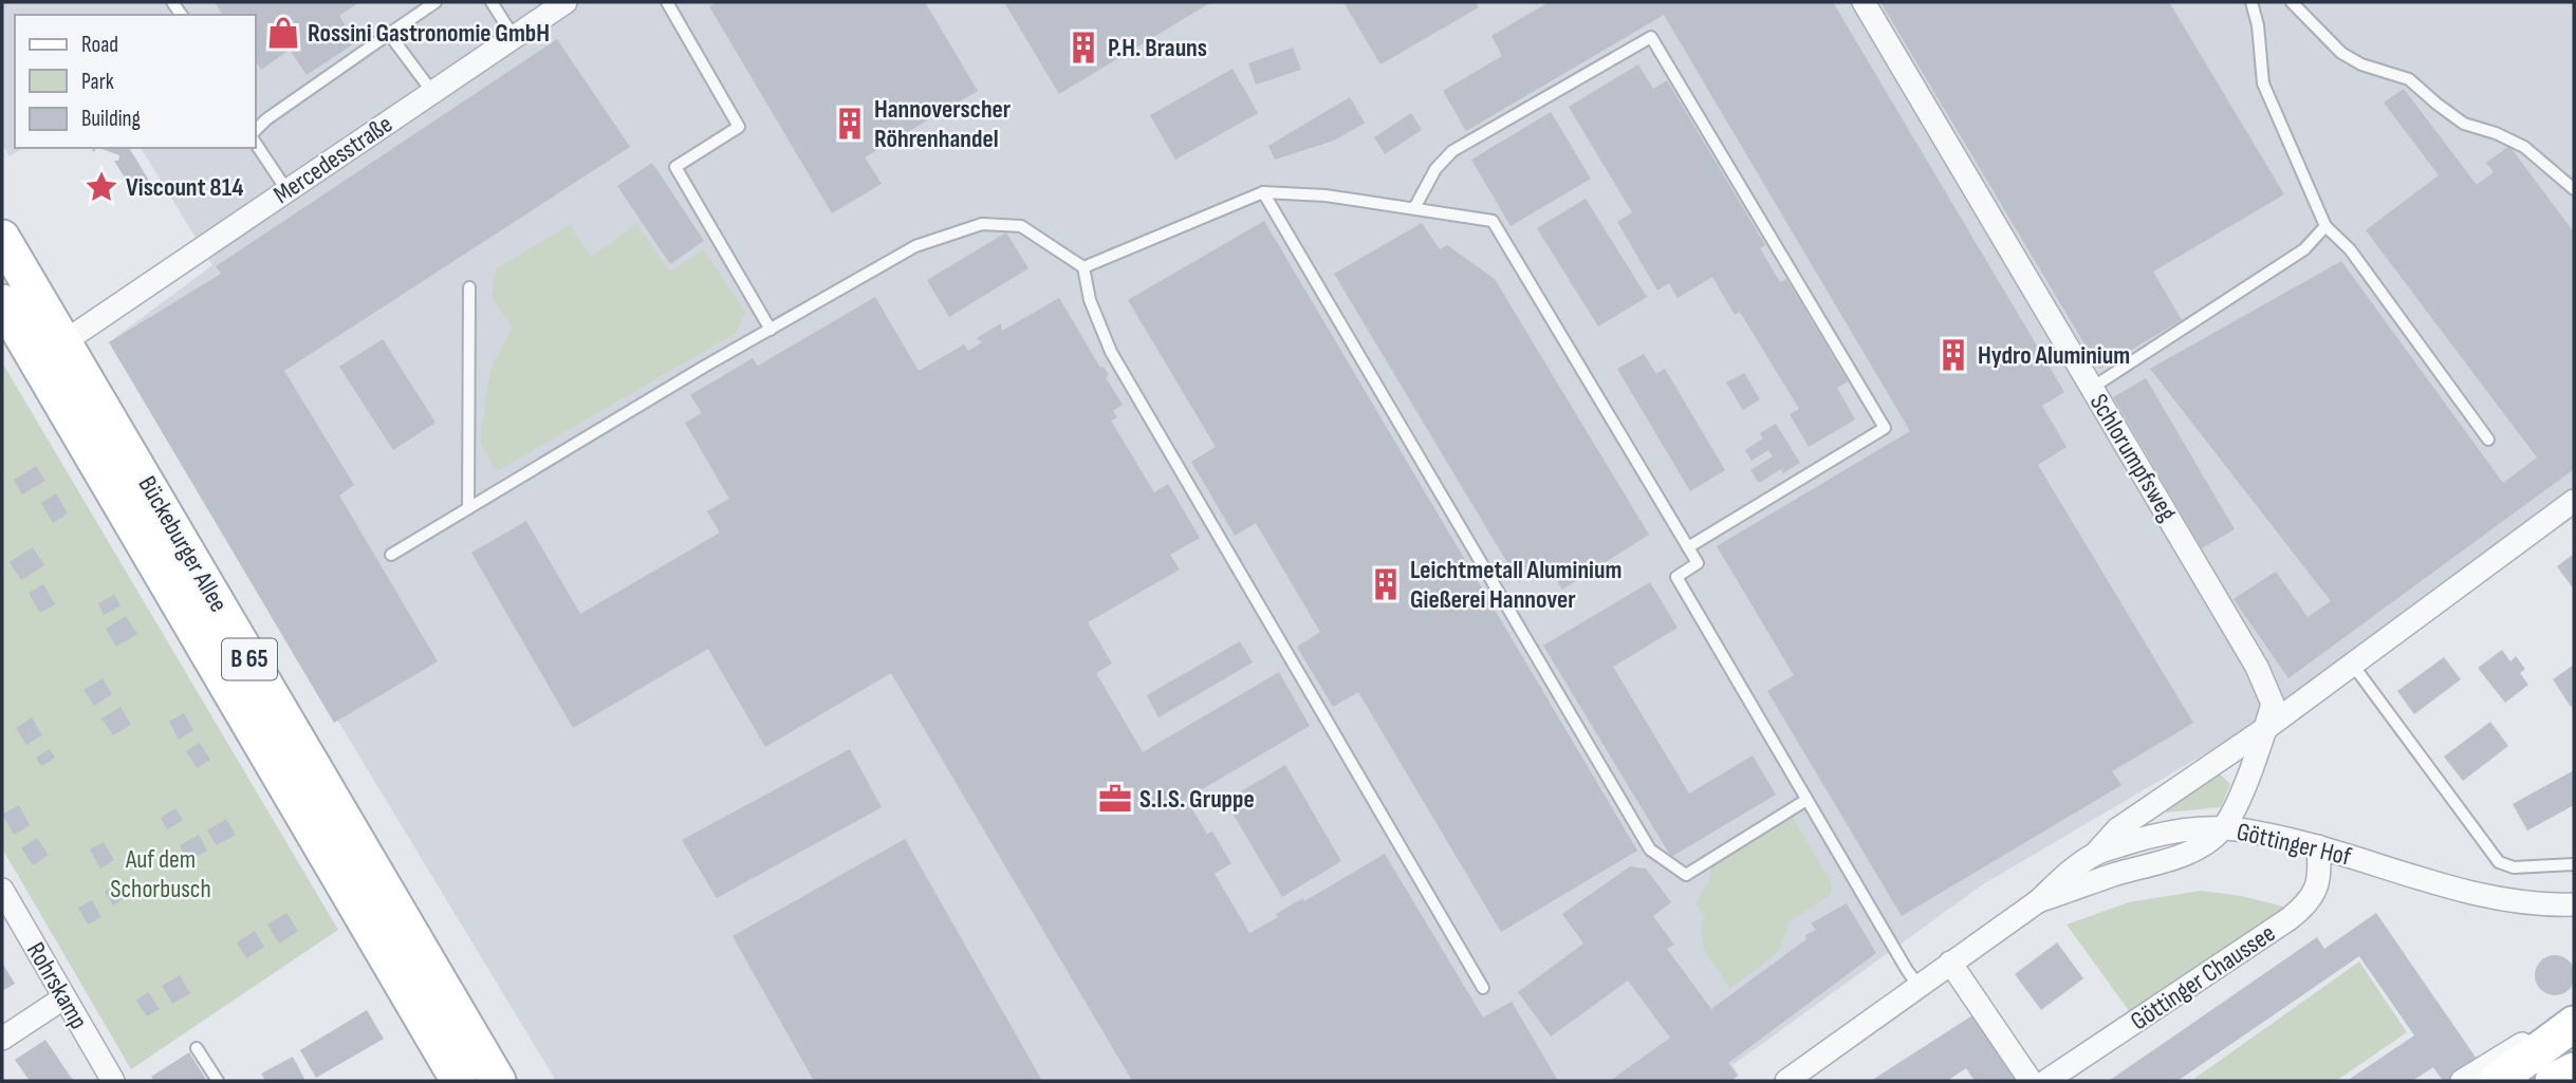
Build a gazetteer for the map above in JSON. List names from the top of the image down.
{
  "streets": {
    "main road": ["Bückeburger Allee", "B 65"],
    "street": [
      "Mercedesstraße",
      "Schlorumpfsweg",
      "Göttinger Hof",
      "Göttinger Chaussee",
      "Rohrskamp"
    ]
  },
  "crossings": [
    ["Mercedesstraße", "Bückeburger Allee"],
    ["Schlorumpfsweg", "Göttinger Hof"],
    ["Göttinger Hof", "Göttinger Chaussee"]
  ],
  "parks": ["Auf dem Schorbusch"],
  "places": {
    "shop": ["Rossini Gastronomie GmbH"],
    "building": [
      "P.H. Brauns",
      "Hannoverscher Röhrenhandel",
      "Hydro Aluminium",
      "Leichtmetall Aluminium Gießerei Hannover"
    ],
    "place": ["Viscount 814"],
    "office": ["S.I.S. Gruppe"]
  },
  "legend": ["Road", "Park", "Building"]
}
